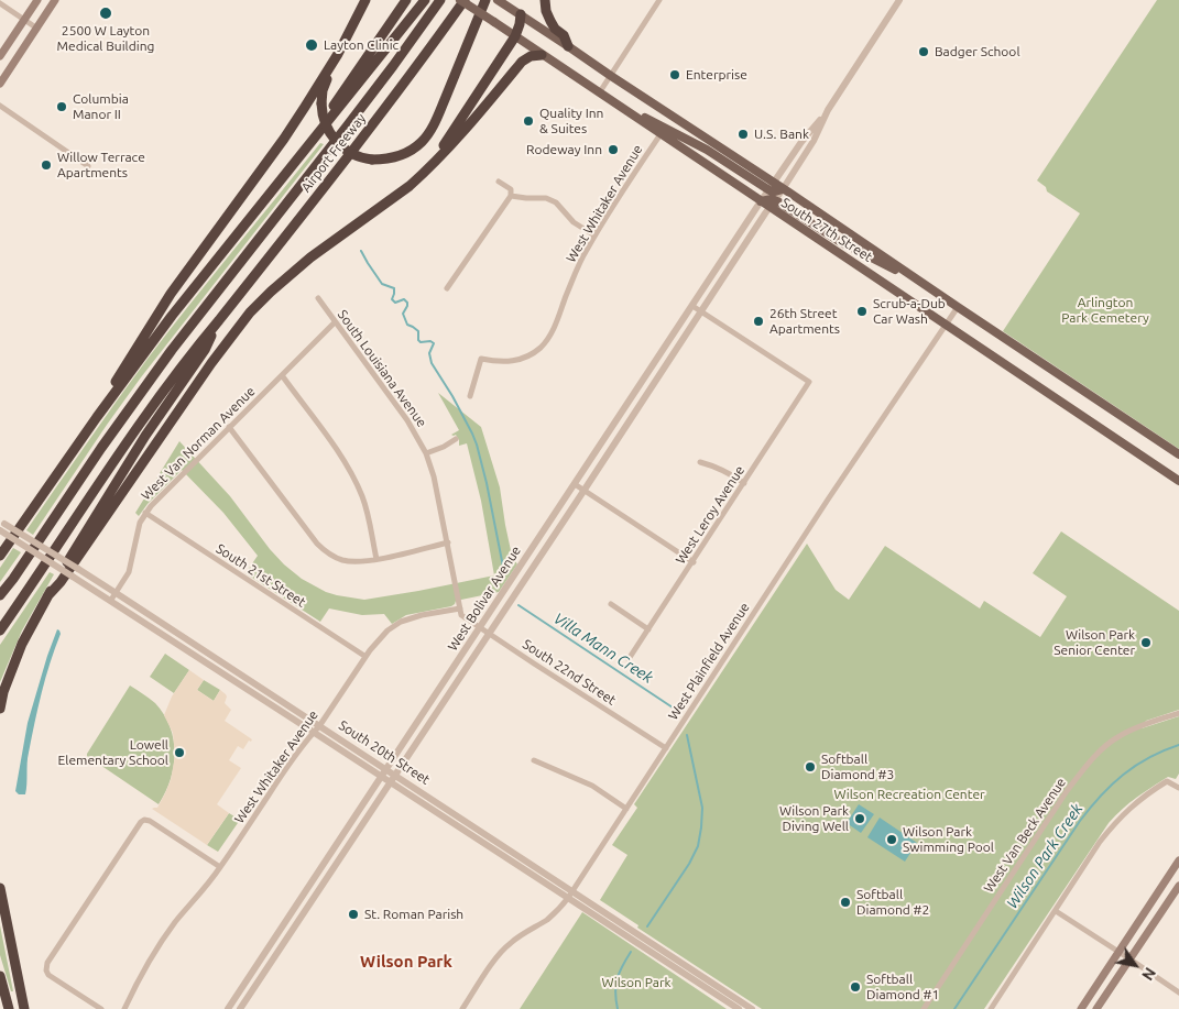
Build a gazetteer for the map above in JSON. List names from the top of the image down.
{
  "streets": {
    "highway": ["Airport Freeway"],
    "main road": ["South 27th Street"],
    "street": [
      "West Whitaker Avenue",
      "South Louisiana Avenue",
      "West Van Norman Avenue",
      "West Leroy Avenue",
      "South 21st Street",
      "West Bolivar Avenue",
      "West Plainfield Avenue",
      "South 22nd Street",
      "South 20th Street",
      "West Van Beck Avenue"
    ]
  },
  "crossings": [
    ["Airport Freeway", "South 27th Street"],
    ["West Whitaker Avenue", "South 27th Street"],
    ["West Whitaker Avenue", "South Louisiana Avenue"],
    ["West Whitaker Avenue", "South 21st Street"],
    ["West Whitaker Avenue", "South 22nd Street"],
    ["West Whitaker Avenue", "South 20th Street"],
    ["South 27th Street", "West Bolivar Avenue"],
    ["South 27th Street", "West Plainfield Avenue"],
    ["South Louisiana Avenue", "West Van Norman Avenue"],
    ["South Louisiana Avenue", "South 22nd Street"],
    ["West Van Norman Avenue", "South 21st Street"],
    ["West Van Norman Avenue", "South 20th Street"],
    ["West Leroy Avenue", "West Bolivar Avenue"],
    ["West Bolivar Avenue", "South 22nd Street"],
    ["West Bolivar Avenue", "South 20th Street"],
    ["West Plainfield Avenue", "South 22nd Street"],
    ["West Plainfield Avenue", "South 20th Street"]
  ],
  "districts": ["Wilson Park"],
  "water": ["Villa Mann Creek", "Wilson Park Creek"],
  "parks": ["Arlington Park Cemetery", "Wilson Recreation Center", "Wilson Park"],
  "places": [
    "2500 W Layton Medical Building",
    "Layton Clinic",
    "Badger School",
    "Enterprise",
    "Columbia Manor II",
    "Quality Inn & Suites",
    "U.S. Bank",
    "Rodeway Inn",
    "Willow Terrace Apartments",
    "Scrub-a-Dub Car Wash",
    "26th Street Apartments",
    "Wilson Park Senior Center",
    "Lowell Elementary School",
    "Softball Diamond #3",
    "Wilson Park Diving Well",
    "Wilson Park Swimming Pool",
    "Softball Diamond #2",
    "St. Roman Parish",
    "Softball Diamond #1"
  ],
  "north": "bottom right"
}
